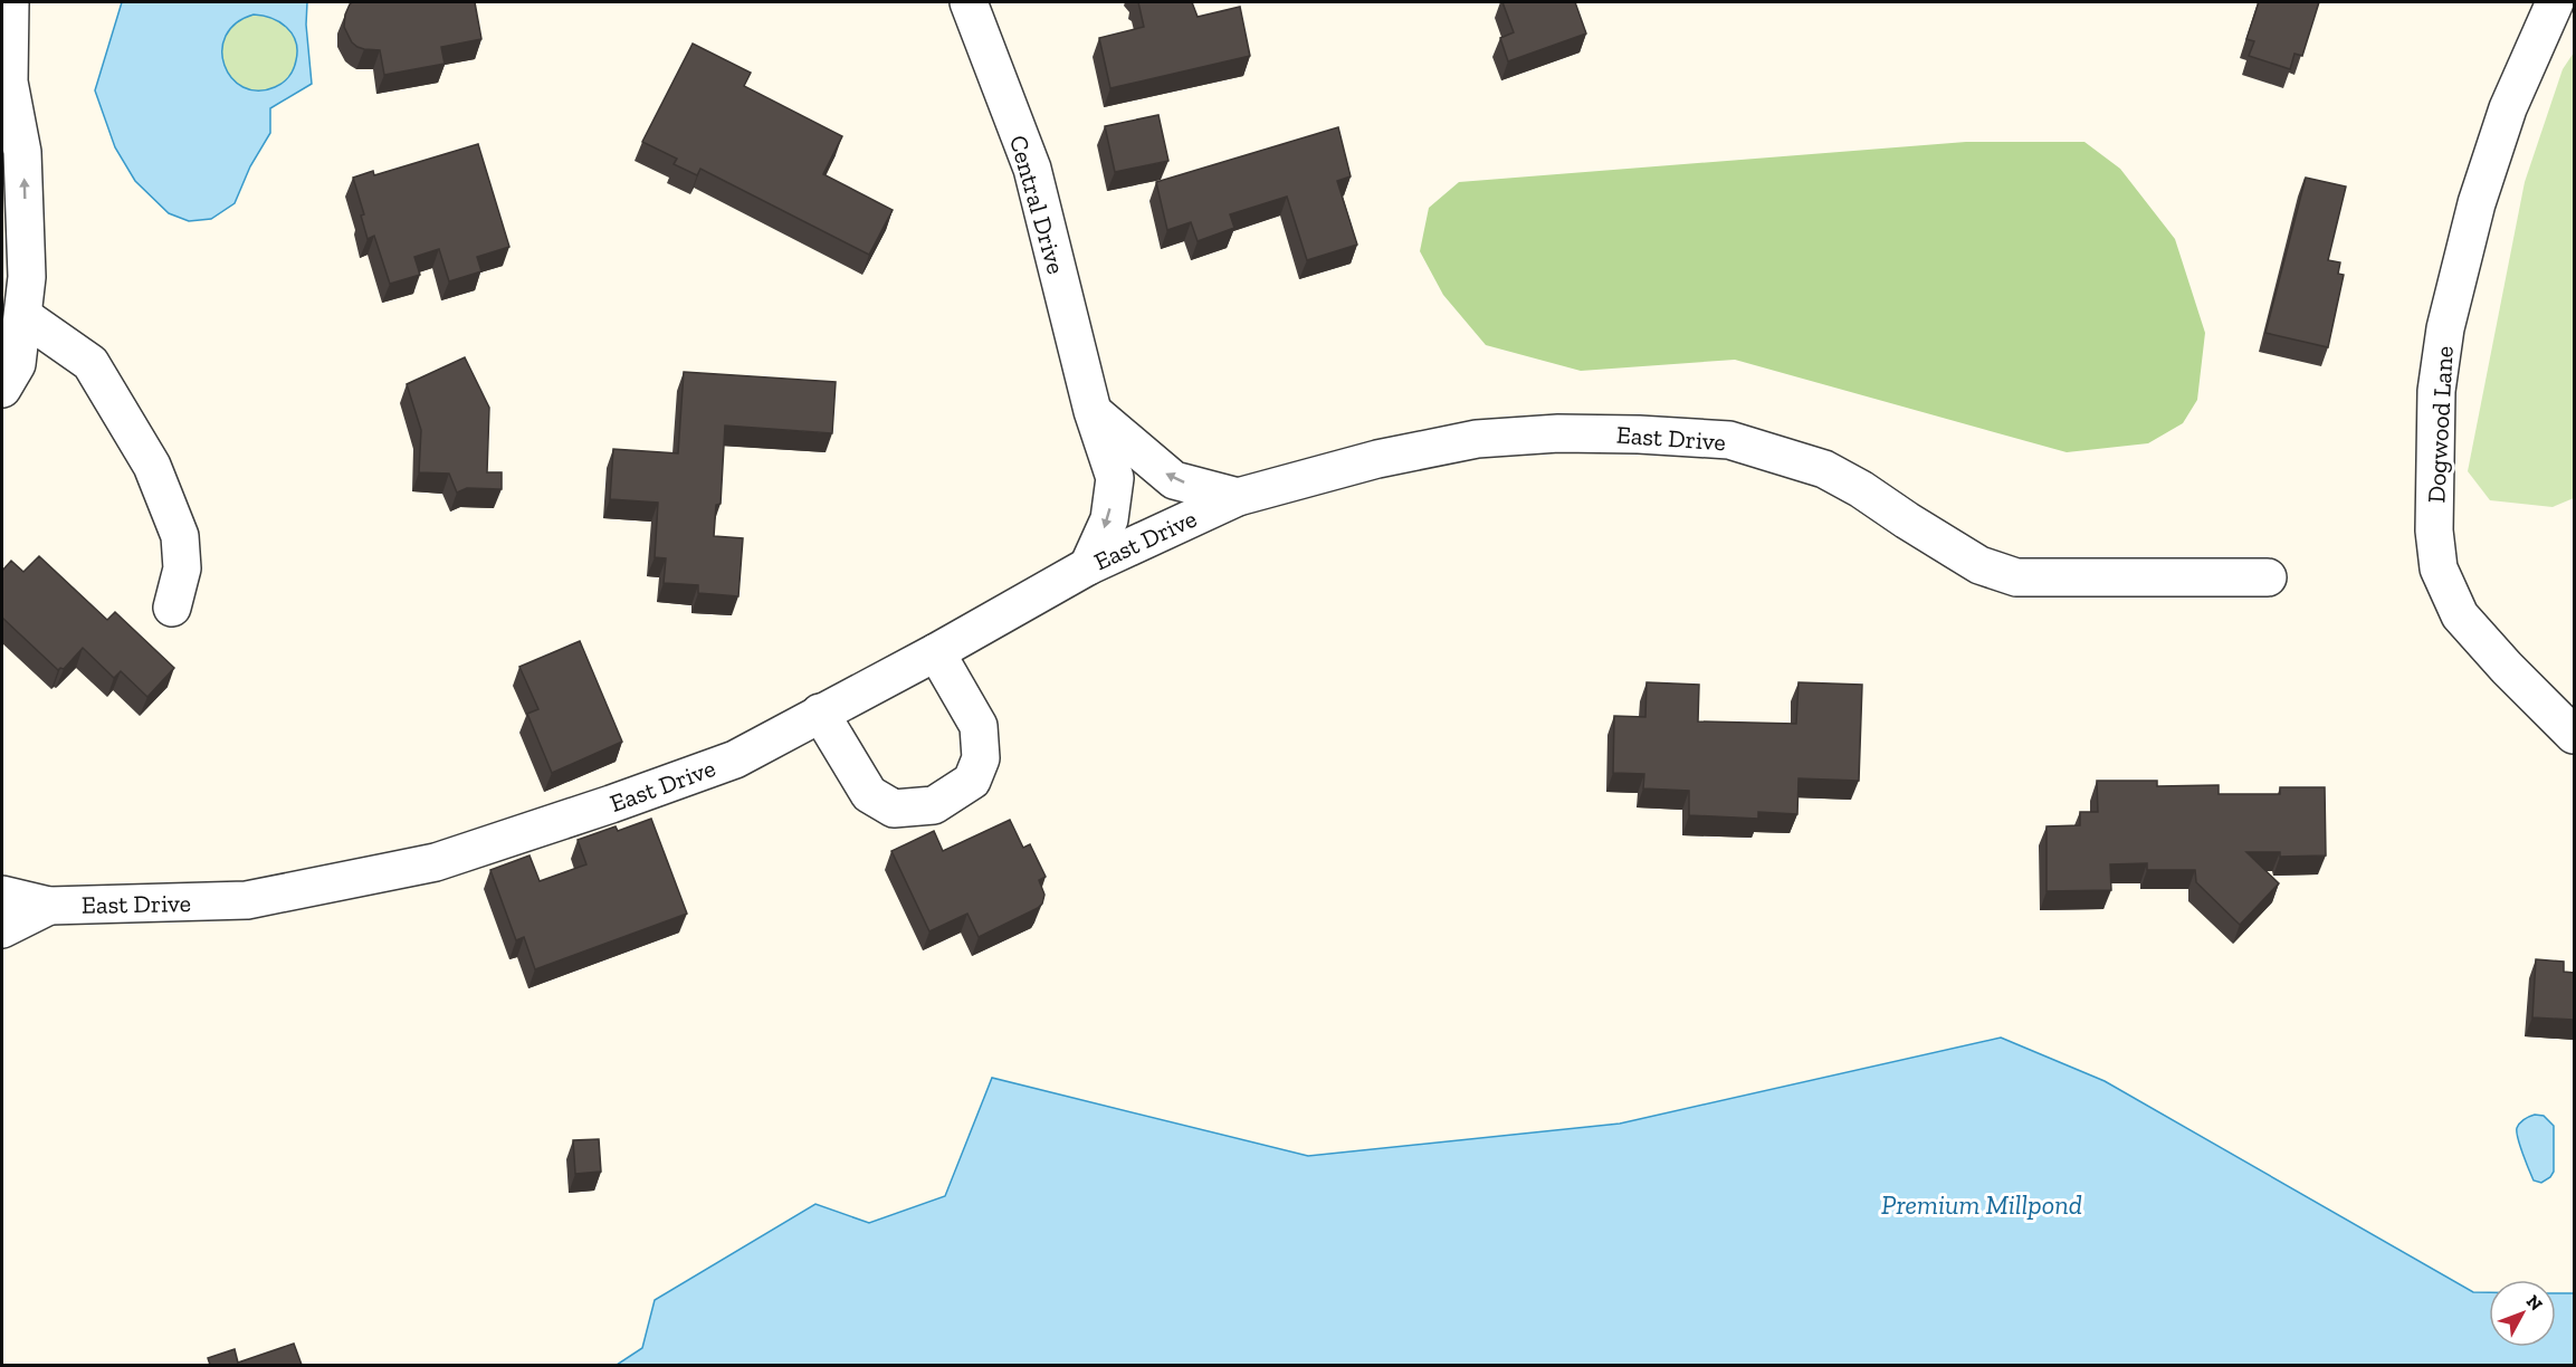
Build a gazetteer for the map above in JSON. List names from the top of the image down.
{
  "streets": {
    "street": ["Central Drive", "Dogwood Lane", "East Drive"]
  },
  "crossings": [
    ["Central Drive", "East Drive"]
  ],
  "water": ["Premium Millpond"],
  "north": "top right"
}
